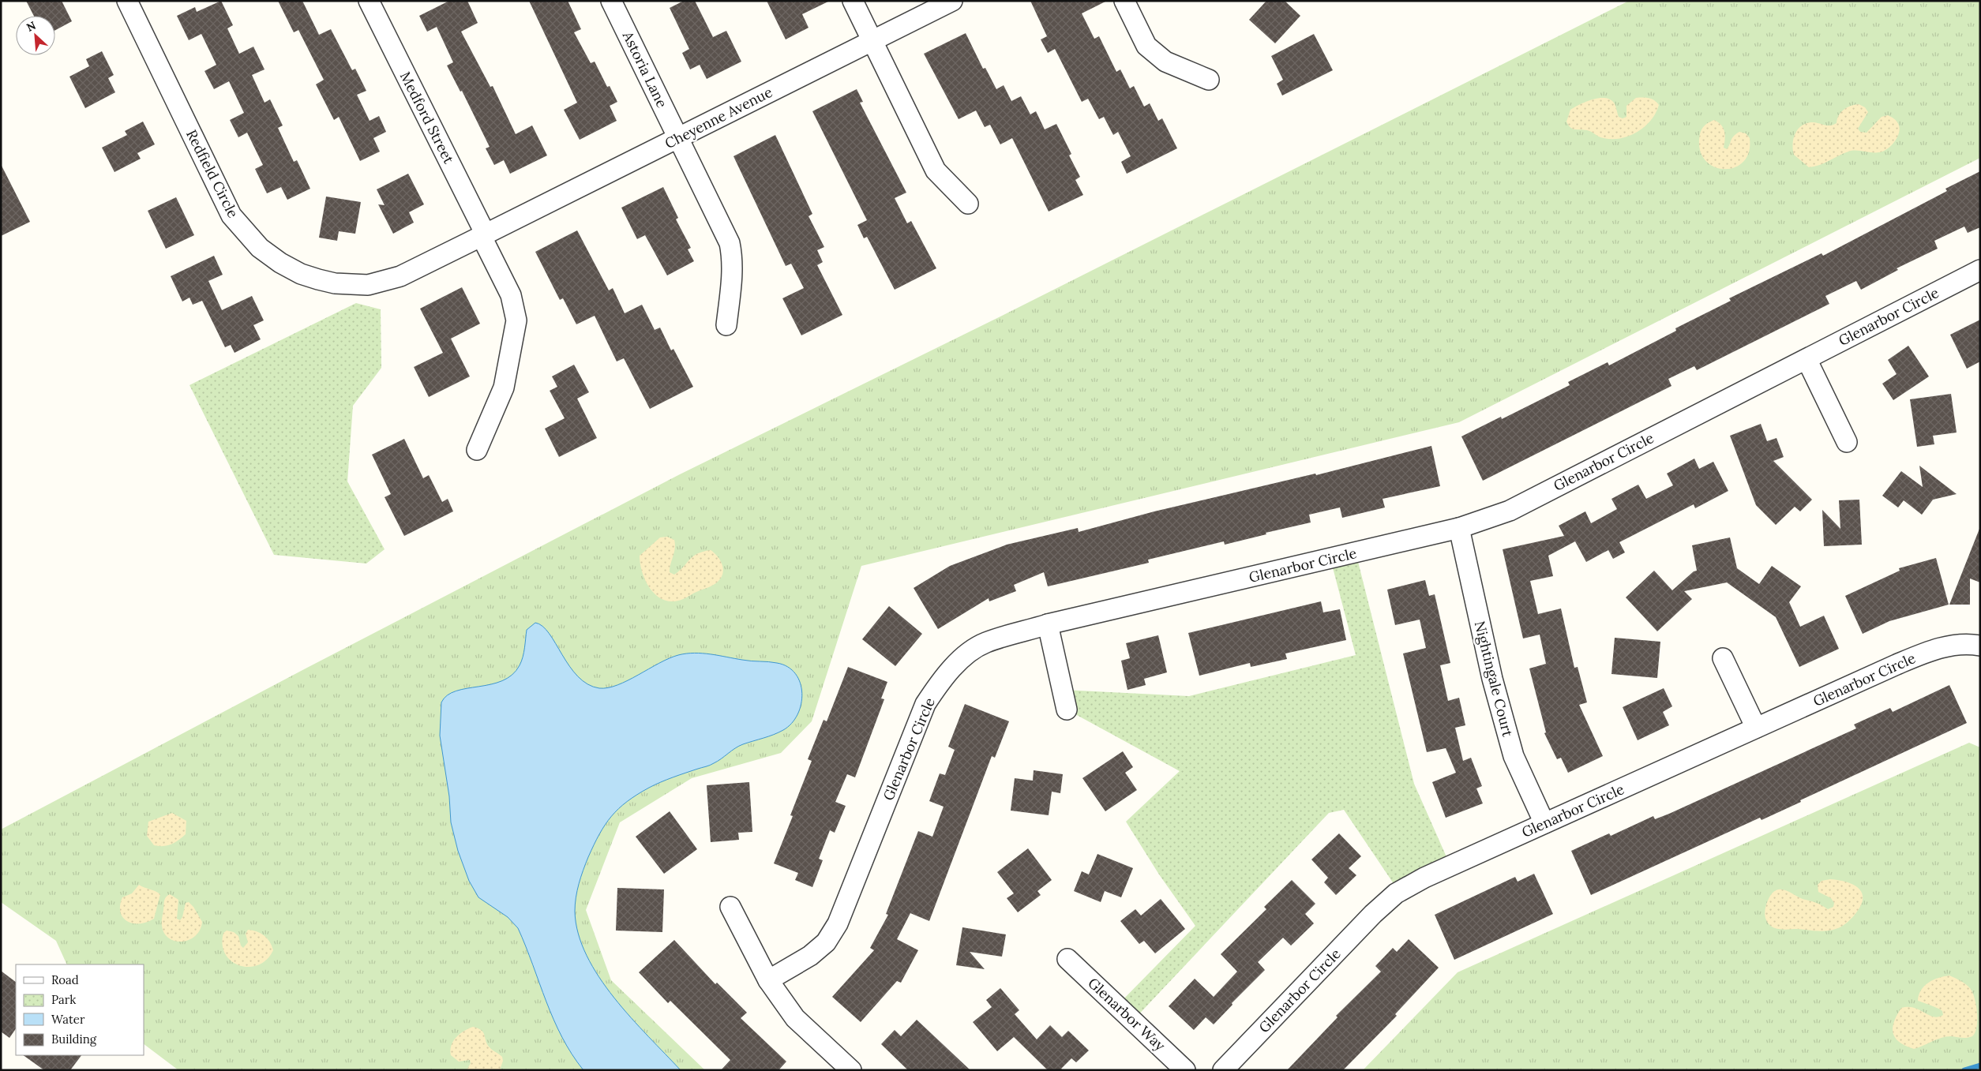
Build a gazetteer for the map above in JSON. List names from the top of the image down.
{
  "streets": {
    "street": [
      "Astoria Lane",
      "Medford Street",
      "Cheyenne Avenue",
      "Redfield Circle",
      "Glenarbor Circle",
      "Nightingale Court",
      "Glenarbor Way"
    ]
  },
  "crossings": [
    ["Astoria Lane", "Cheyenne Avenue"],
    ["Medford Street", "Cheyenne Avenue"],
    ["Medford Street", "Redfield Circle"],
    ["Cheyenne Avenue", "Redfield Circle"],
    ["Glenarbor Circle", "Nightingale Court"]
  ],
  "legend": [
    "Road",
    "Park",
    "Water",
    "Building"
  ],
  "north": "top left"
}
